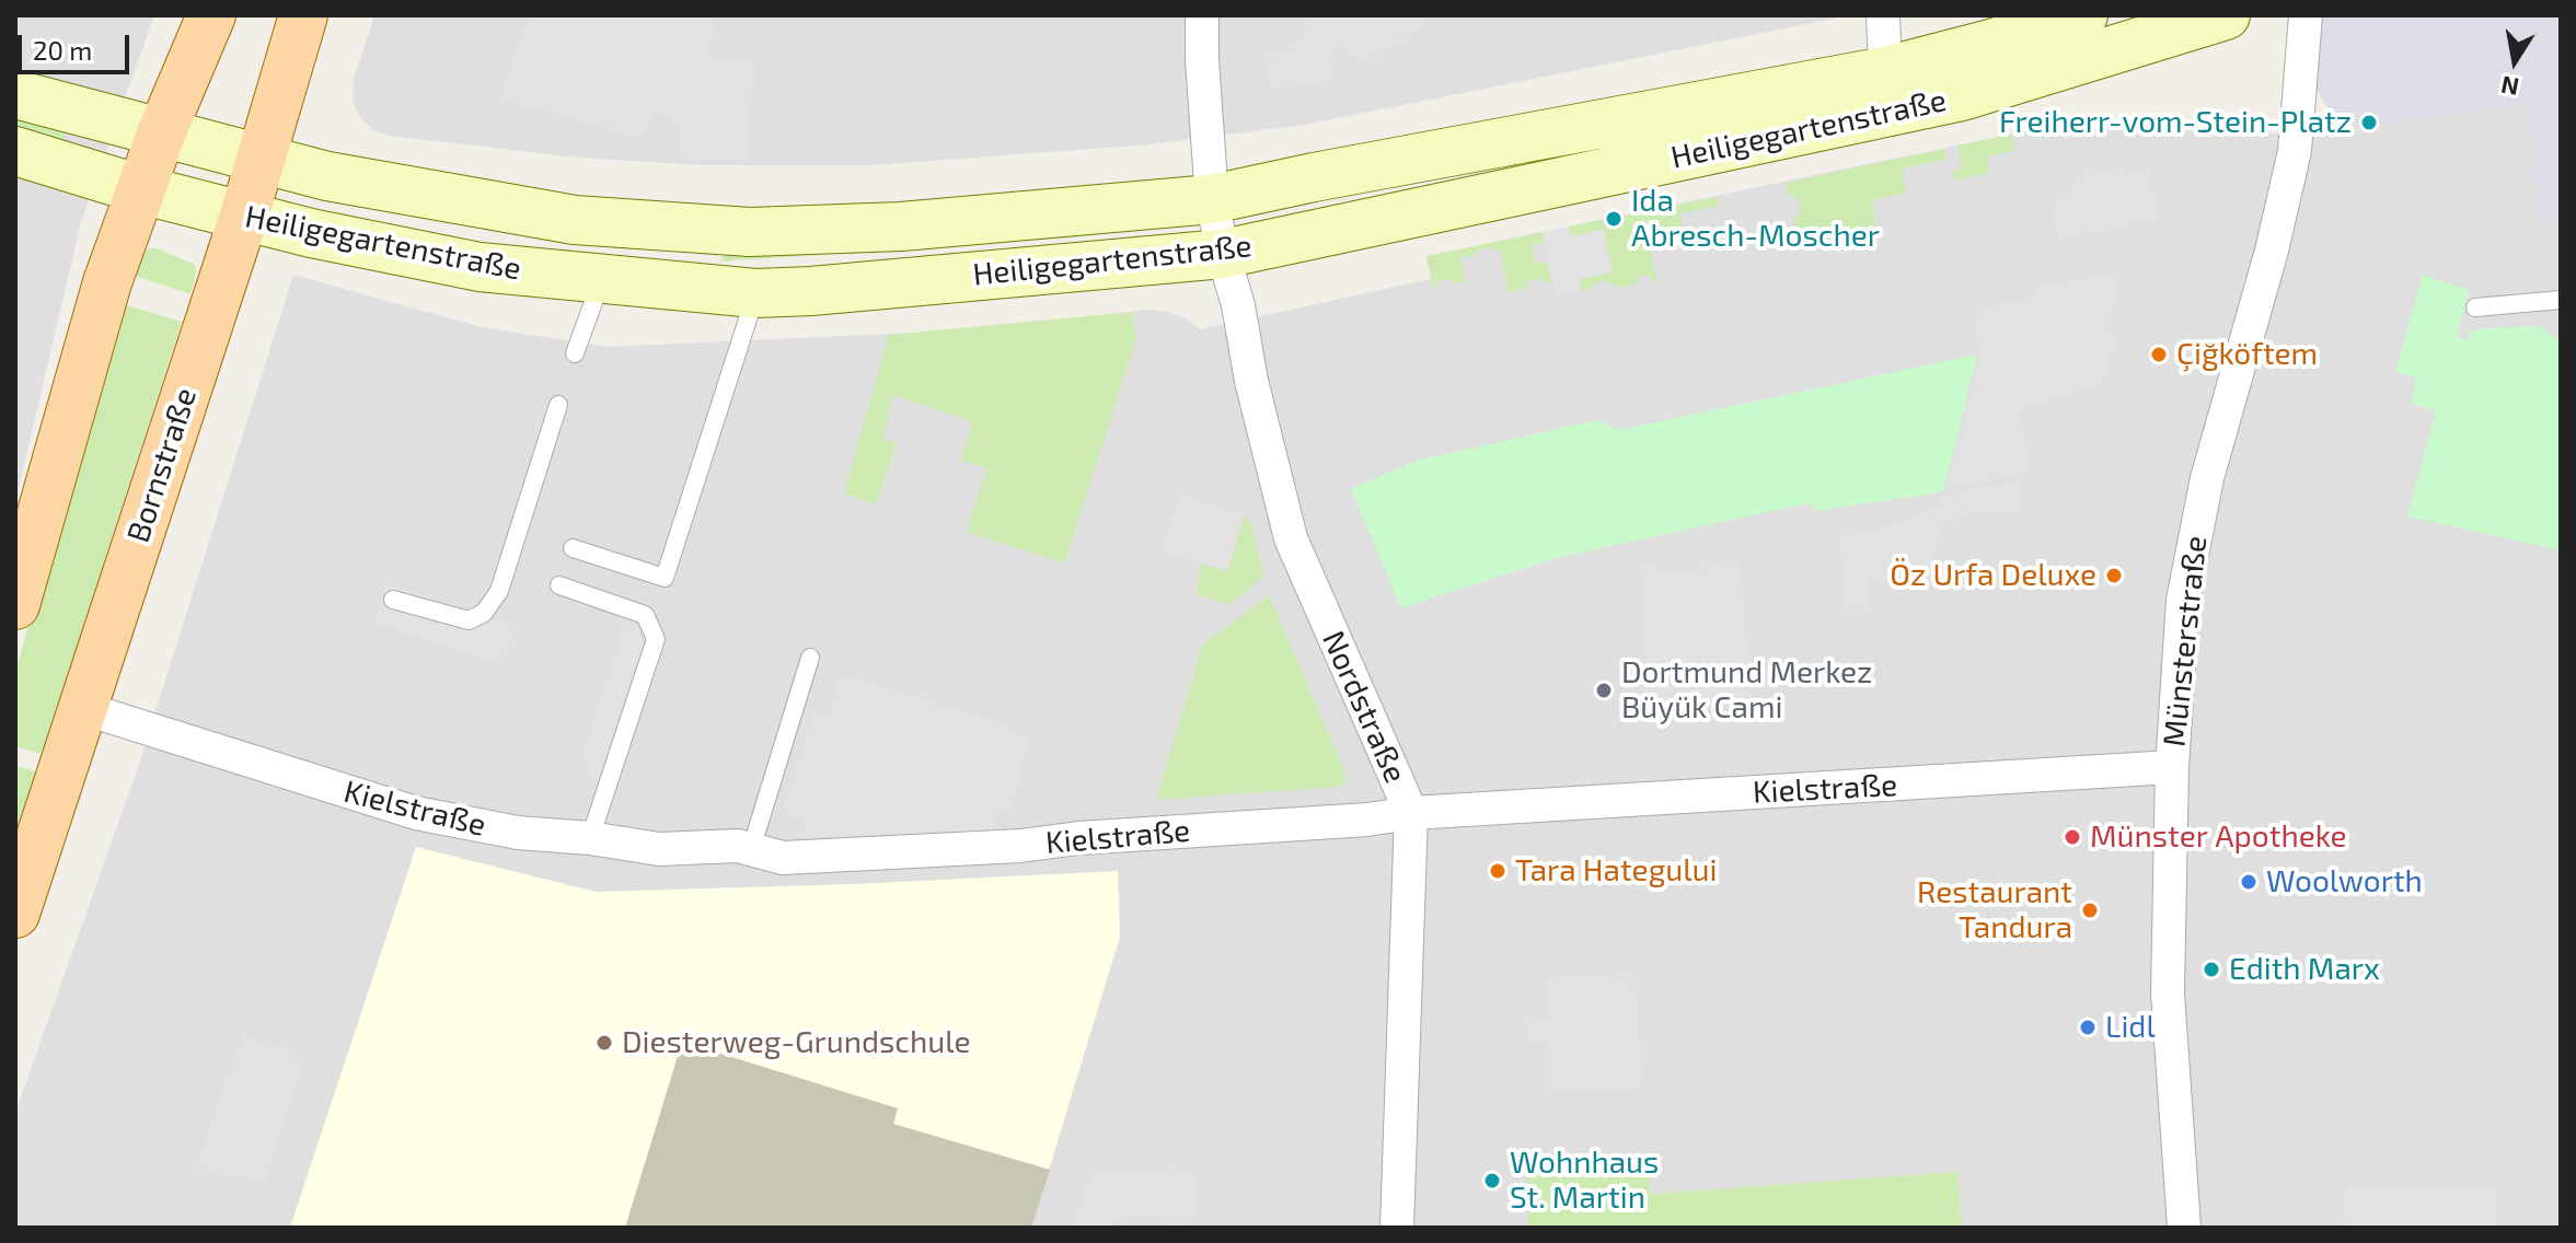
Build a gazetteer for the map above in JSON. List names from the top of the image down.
{
  "streets": {
    "main road": ["Heiligegartenstraße", "Bornstraße"],
    "street": ["Münsterstraße", "Nordstraße", "Kielstraße"]
  },
  "crossings": [
    ["Heiligegartenstraße", "Bornstraße"],
    ["Heiligegartenstraße", "Nordstraße"],
    ["Bornstraße", "Kielstraße"],
    ["Münsterstraße", "Kielstraße"],
    ["Nordstraße", "Kielstraße"]
  ],
  "places": [
    "Freiherr-vom-Stein-Platz",
    "Ida Abresch-Moscher",
    "Çiğköftem",
    "Öz Urfa Deluxe",
    "Dortmund Merkez Büyük Cami",
    "Münster Apotheke",
    "Tara Hategului",
    "Woolworth",
    "Restaurant Tandura",
    "Edith Marx",
    "Lidl",
    "Diesterweg-Grundschule",
    "Wohnhaus St. Martin"
  ],
  "scale_bar": "20 m",
  "north": "bottom"
}
